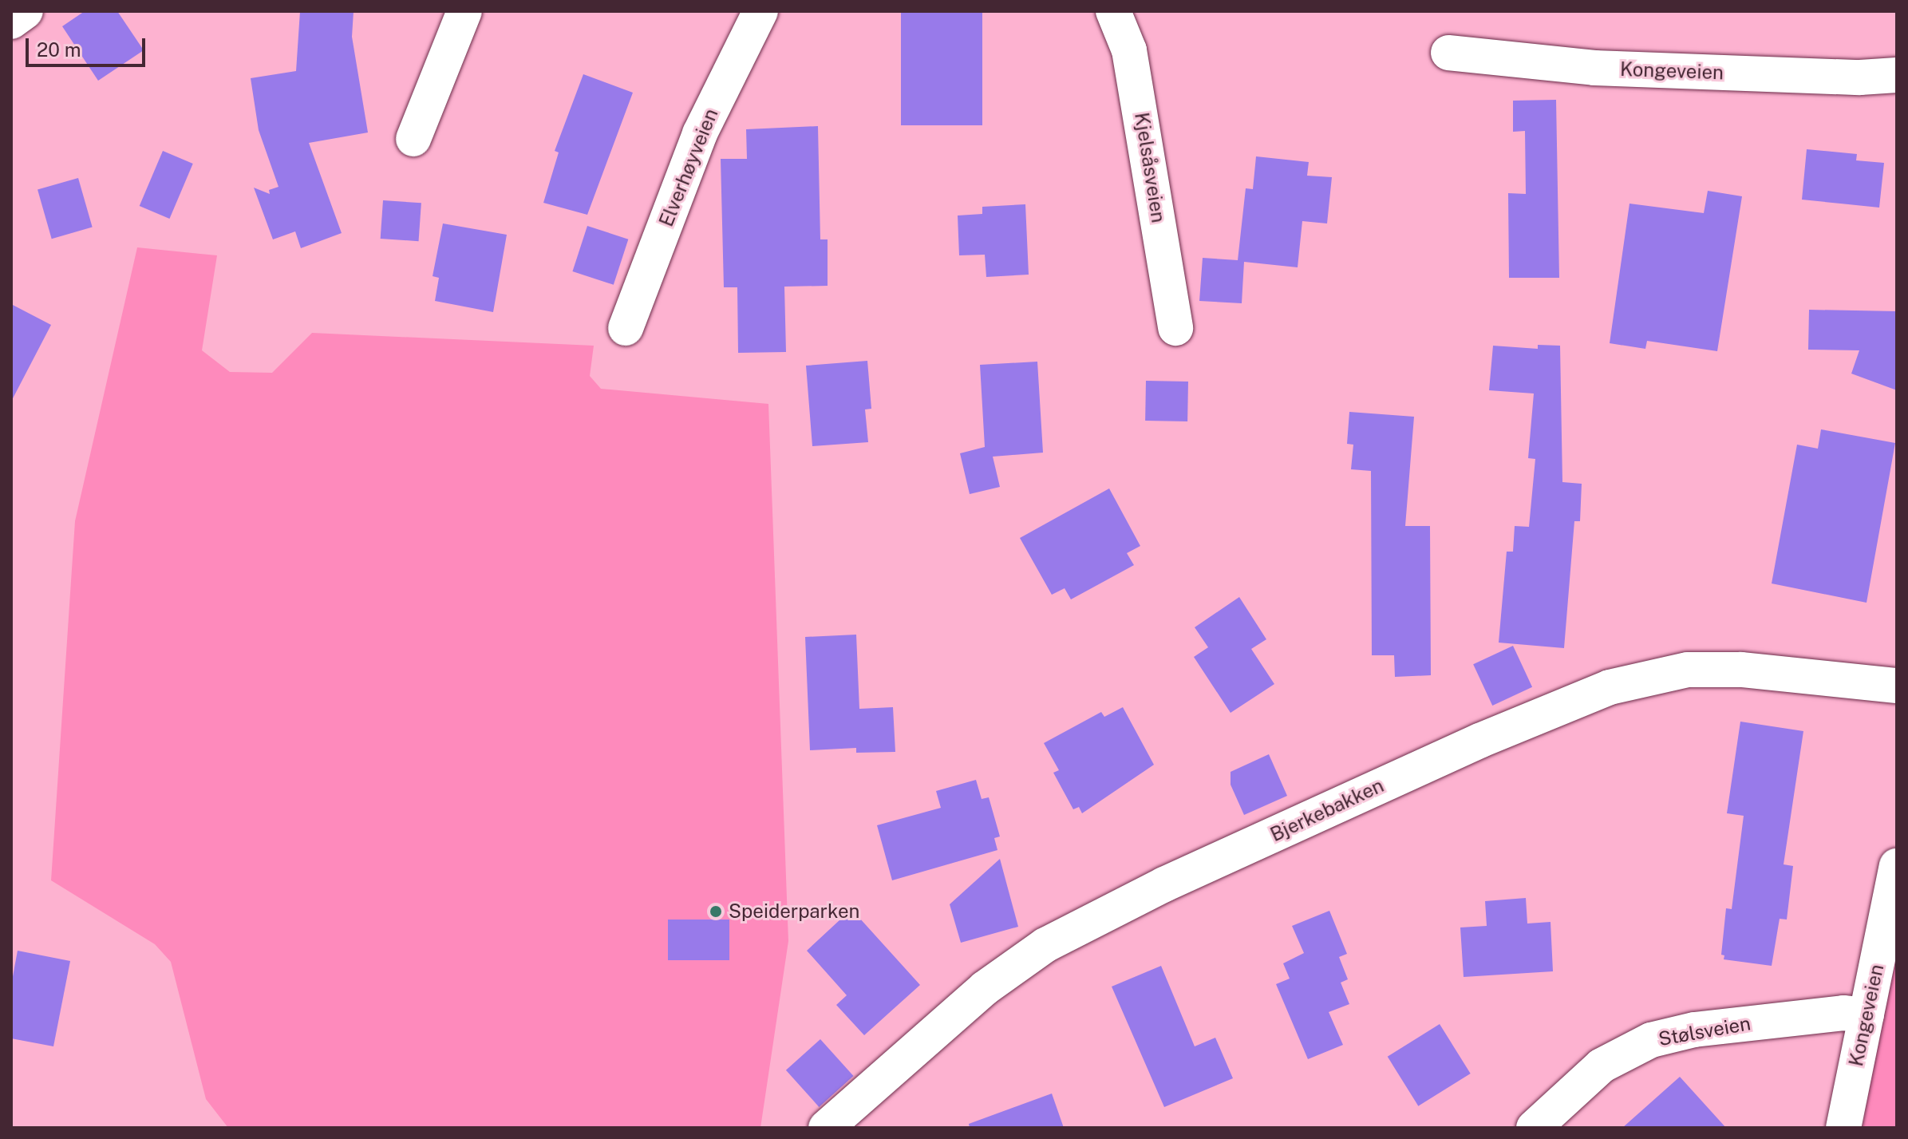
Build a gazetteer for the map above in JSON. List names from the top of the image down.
{
  "streets": {
    "street": [
      "Kongeveien",
      "Elverhøyveien",
      "Kjelsåsveien",
      "Bjerkebakken",
      "Stølsveien"
    ]
  },
  "crossings": [
    ["Kongeveien", "Stølsveien"]
  ],
  "places": ["Speiderparken"],
  "scale_bar": "20 m"
}
